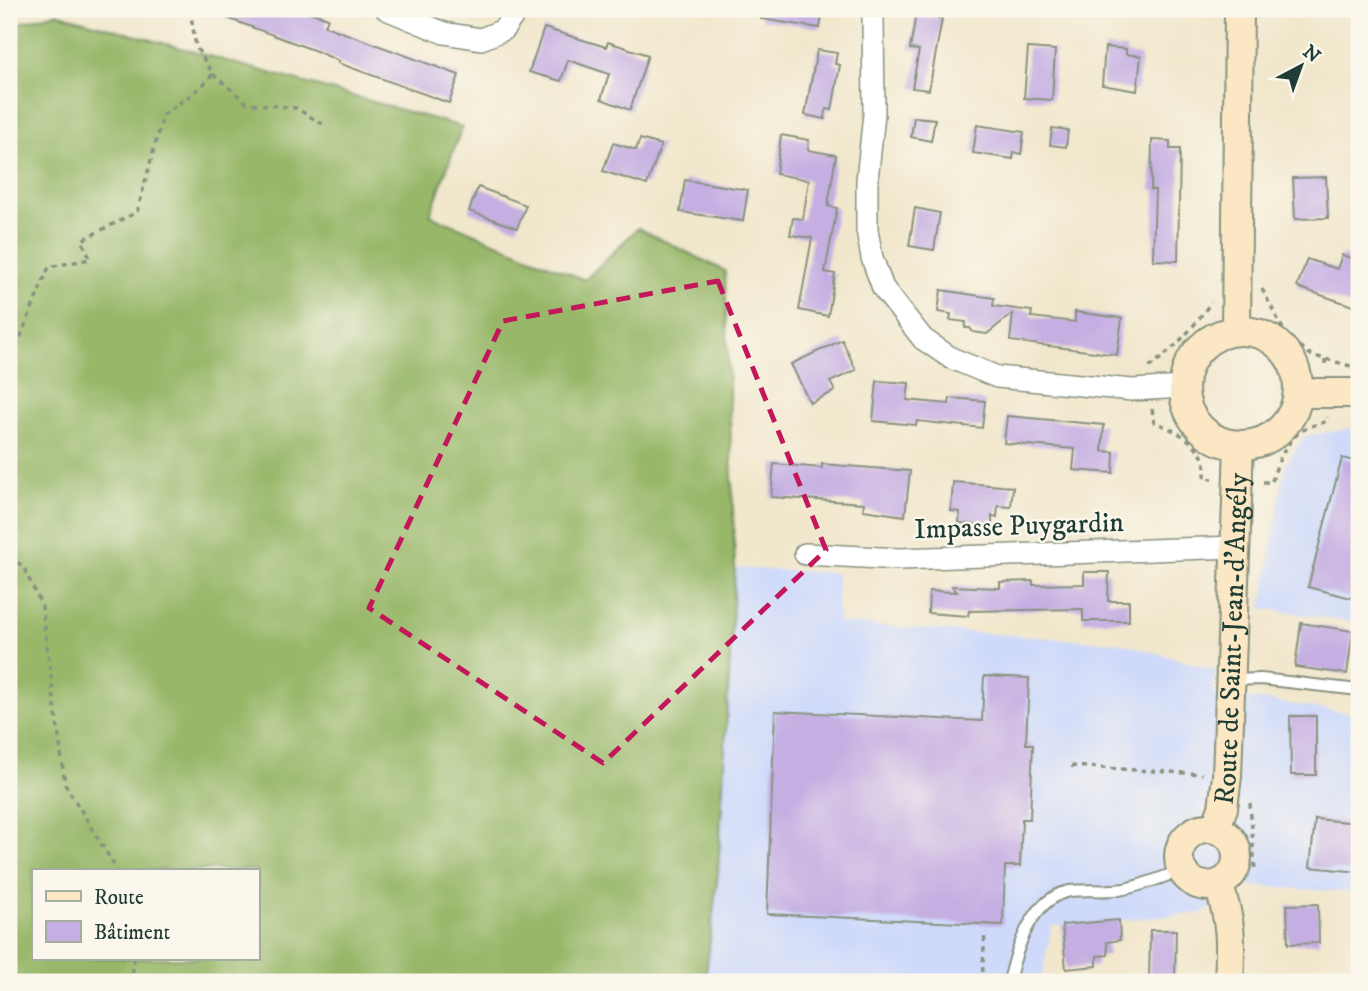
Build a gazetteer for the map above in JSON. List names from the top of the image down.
{
  "streets": {
    "main road": ["Route de Saint-Jean-d'Angély"],
    "street": ["Impasse Puygardin"]
  },
  "crossings": [
    ["Impasse Puygardin", "Route de Saint-Jean-d'Angély"]
  ],
  "legend": ["Route", "Bâtiment"],
  "north": "top right"
}
